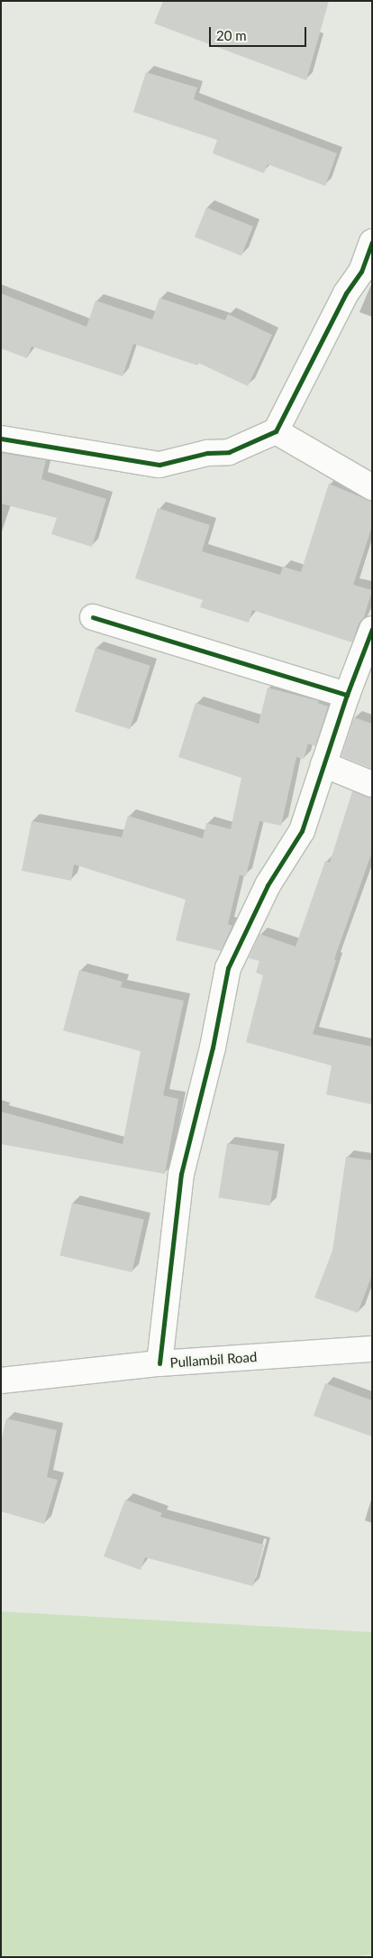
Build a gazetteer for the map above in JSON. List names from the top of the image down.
{
  "streets": {
    "street": ["Pullambil Road"]
  },
  "scale_bar": "20 m"
}
